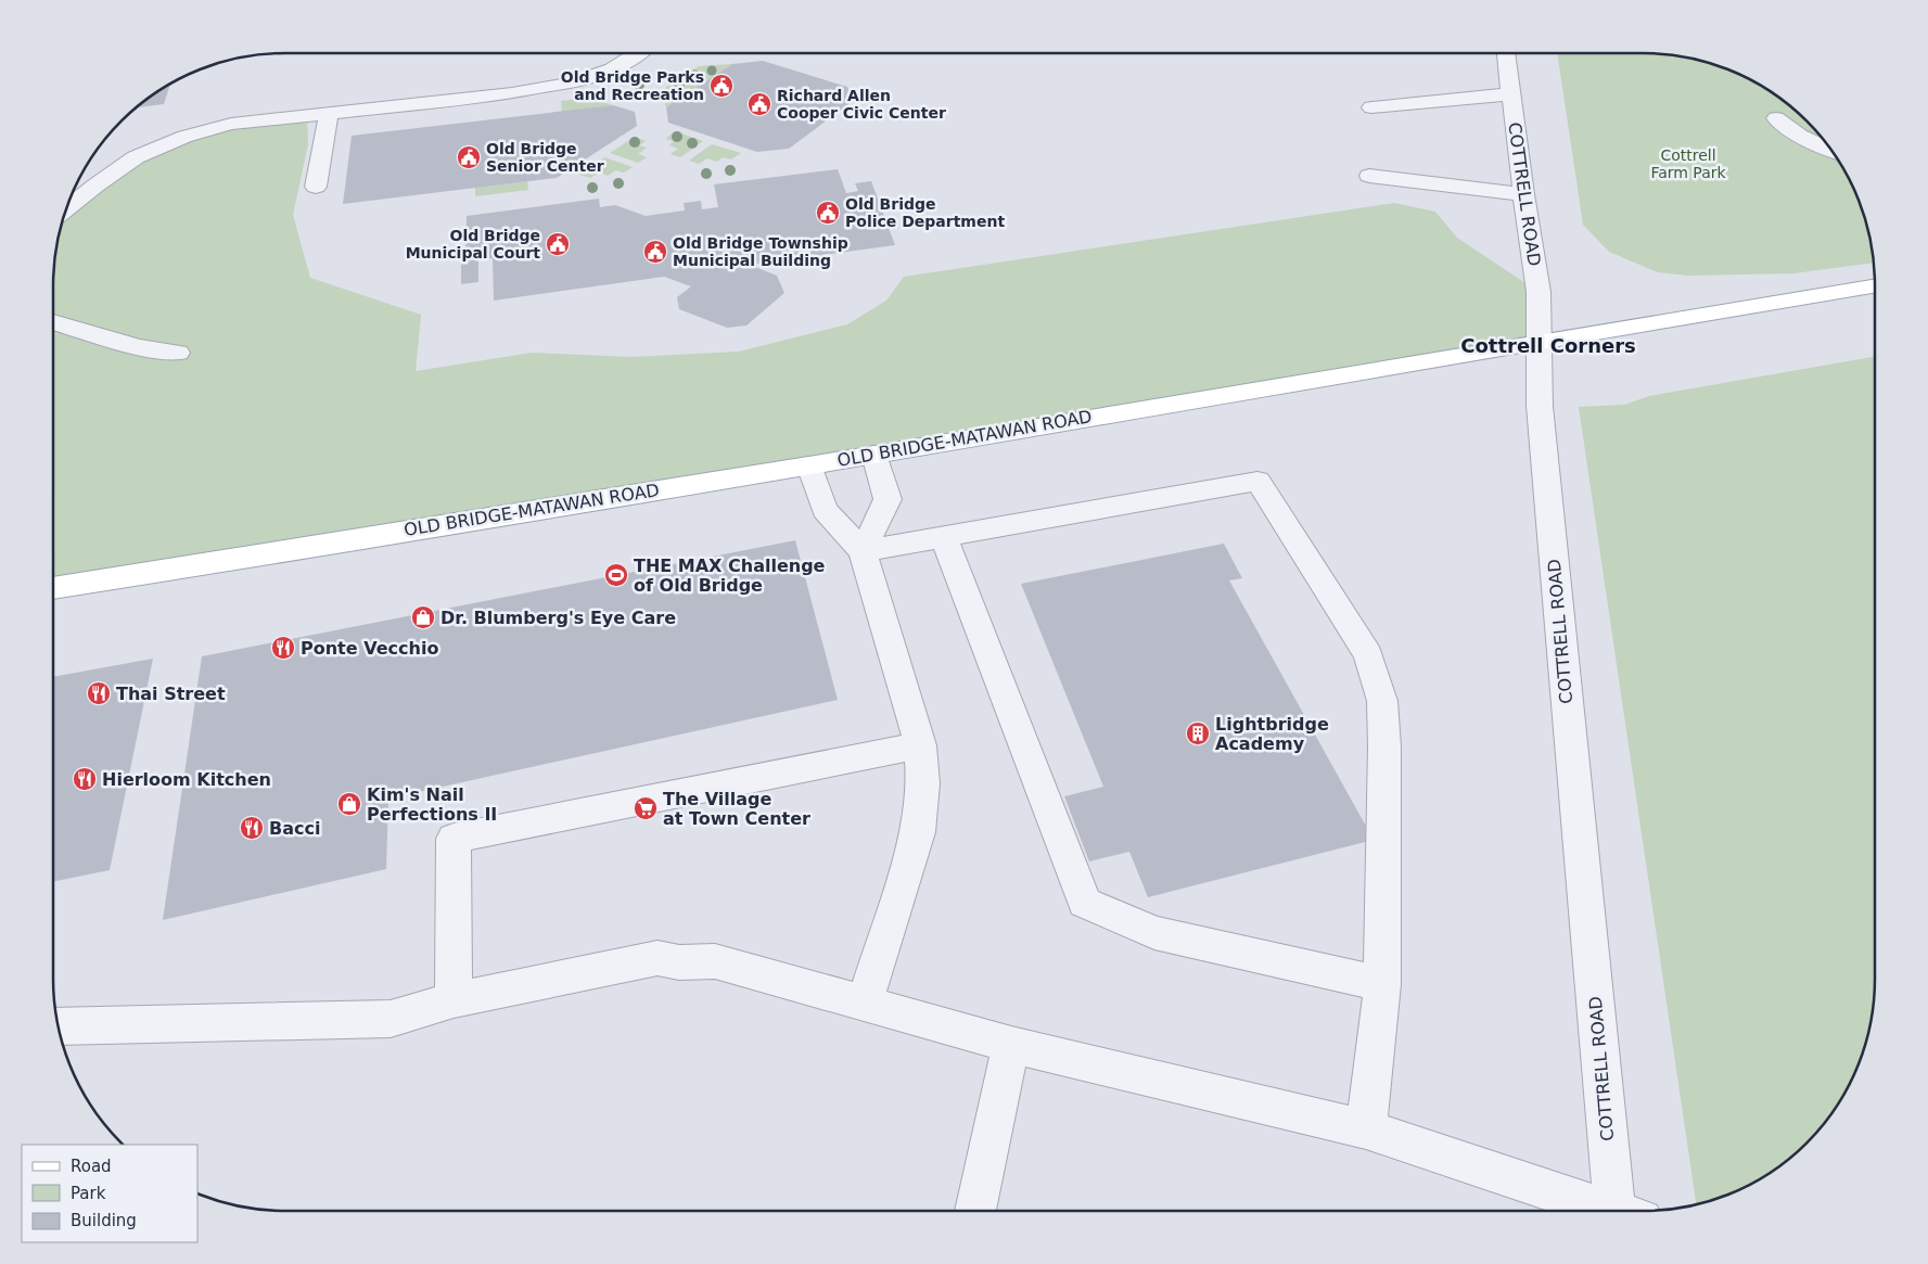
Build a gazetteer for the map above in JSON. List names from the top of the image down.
{
  "streets": {
    "main road": ["OLD BRIDGE-MATAWAN ROAD"],
    "street": ["COTTRELL ROAD"]
  },
  "crossings": [
    ["COTTRELL ROAD", "OLD BRIDGE-MATAWAN ROAD"]
  ],
  "districts": ["Cottrell Corners"],
  "parks": ["Cottrell Farm Park"],
  "places": {
    "public building": [
      "Old Bridge Parks and Recreation",
      "Richard Allen Cooper Civic Center",
      "Old Bridge Senior Center",
      "Old Bridge Police Department",
      "Old Bridge Municipal Court",
      "Old Bridge Township Municipal Building"
    ],
    "sports": ["THE MAX Challenge of Old Bridge"],
    "shop": ["Dr. Blumberg's Eye Care", "Kim's Nail Perfections II"],
    "restaurant": [
      "Ponte Vecchio",
      "Thai Street",
      "Hierloom Kitchen",
      "Bacci"
    ],
    "building": ["Lightbridge Academy"],
    "supermarket": ["The Village at Town Center"]
  },
  "legend": ["Road", "Park", "Building"]
}
